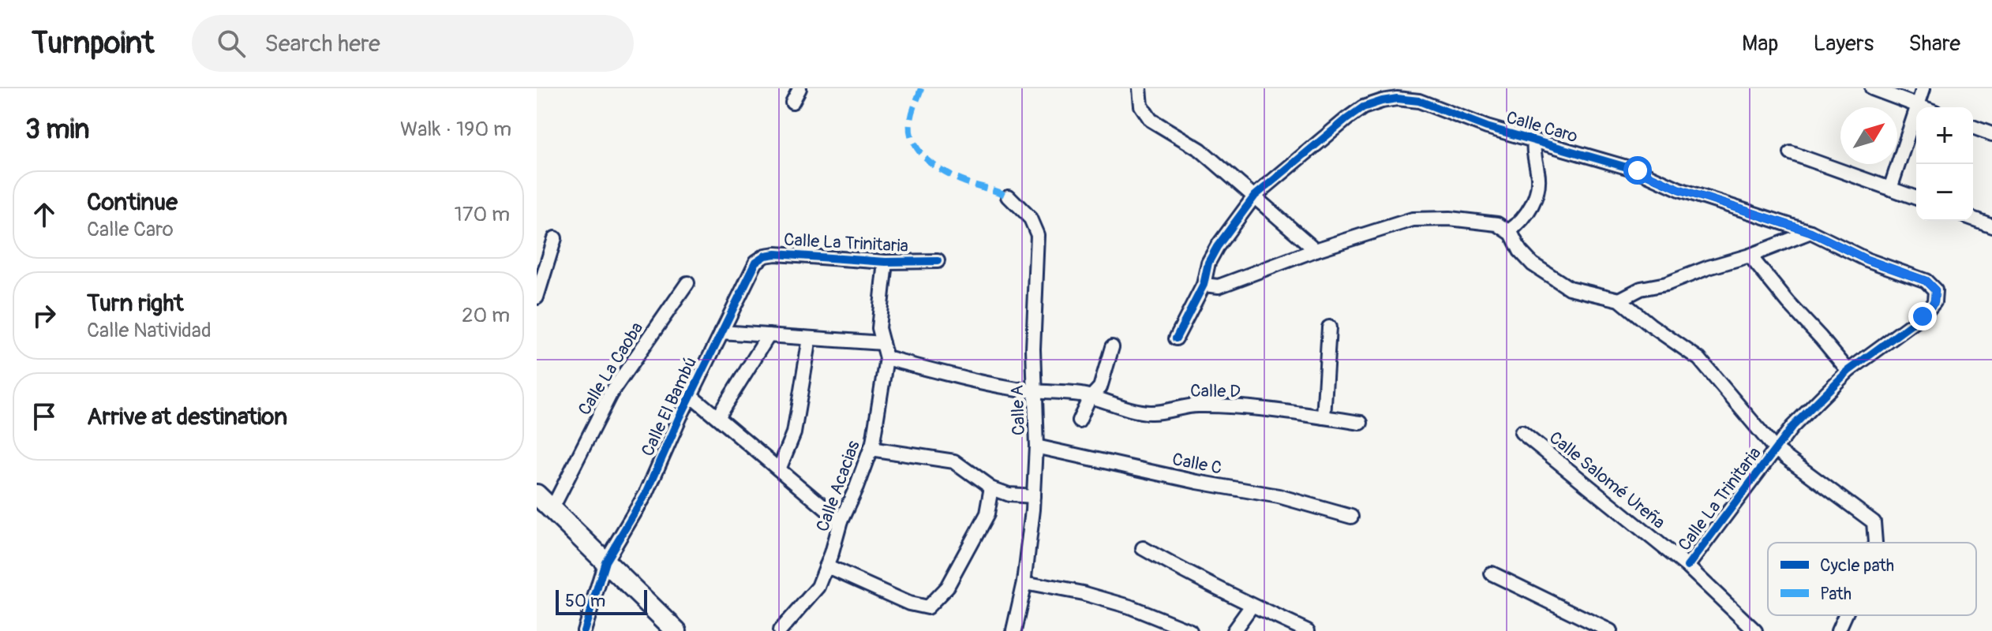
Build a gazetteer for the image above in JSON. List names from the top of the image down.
{
  "streets": {
    "street": [
      "Calle Caro",
      "Calle La Trinitaria",
      "Calle La Caoba",
      "Calle D",
      "Calle El Bambú",
      "Calle A",
      "Calle C",
      "Calle Salomé Ureña",
      "Calle Acacias"
    ]
  },
  "crossings": [
    ["Calle Caro", "Calle La Trinitaria"],
    ["Calle La Trinitaria", "Calle El Bambú"],
    ["Calle La Trinitaria", "Calle Salomé Ureña"],
    ["Calle La Trinitaria", "Calle Acacias"],
    ["Calle D", "Calle A"],
    ["Calle D", "Calle Acacias"],
    ["Calle A", "Calle C"]
  ],
  "legend": ["Cycle path", "Path"],
  "scale_bar": "50 m",
  "north": "top right",
  "page": {
    "header": "Turnpoint",
    "search": "Search here",
    "nav": ["Map", "Layers", "Share"],
    "heading": ["3 min", "Walk · 190 m"],
    "map_buttons": ["+", "−"],
    "list": [
      ["Continue", "Calle Caro", "170 m"],
      ["Turn right", "Calle Natividad", "20 m"],
      "Arrive at destination"
    ],
    "scale": "50 m"
  }
}
